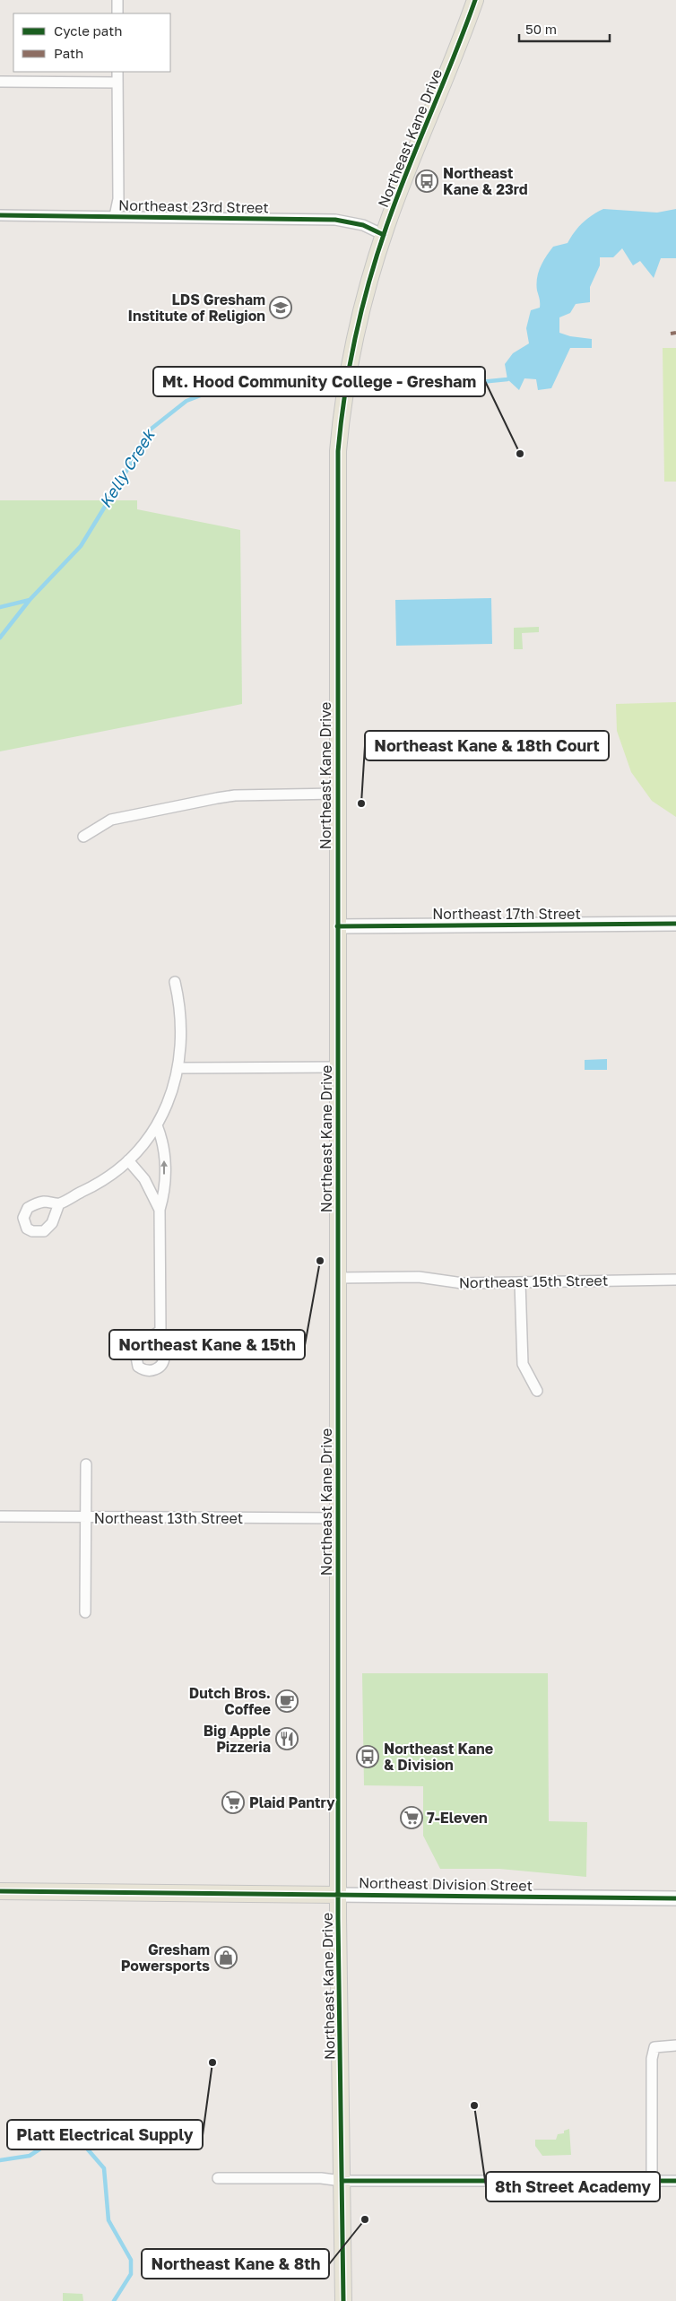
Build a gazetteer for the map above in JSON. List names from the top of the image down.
{
  "streets": {
    "main road": ["Northeast Kane Drive", "Northeast Division Street"],
    "street": [
      "Northeast 23rd Street",
      "Northeast 17th Street",
      "Northeast 15th Street",
      "Northeast 13th Street"
    ]
  },
  "crossings": [
    ["Northeast Kane Drive", "Northeast 23rd Street"],
    ["Northeast Kane Drive", "Northeast 17th Street"],
    ["Northeast Kane Drive", "Northeast 15th Street"],
    ["Northeast Kane Drive", "Northeast 13th Street"],
    ["Northeast Kane Drive", "Northeast Division Street"]
  ],
  "water": ["Kelly Creek"],
  "places": {
    "bus stop": ["Northeast Kane & 23rd", "Northeast Kane & Division"],
    "school or university": ["LDS Gresham Institute of Religion"],
    "other": [
      "Mt. Hood Community College - Gresham",
      "Northeast Kane & 18th Court",
      "Northeast Kane & 15th",
      "Platt Electrical Supply",
      "8th Street Academy",
      "Northeast Kane & 8th"
    ],
    "cafe": ["Dutch Bros. Coffee"],
    "restaurant": ["Big Apple Pizzeria"],
    "supermarket": ["Plaid Pantry", "7-Eleven"],
    "shop": ["Gresham Powersports"]
  },
  "legend": ["Cycle path", "Path"],
  "scale_bar": "50 m"
}
